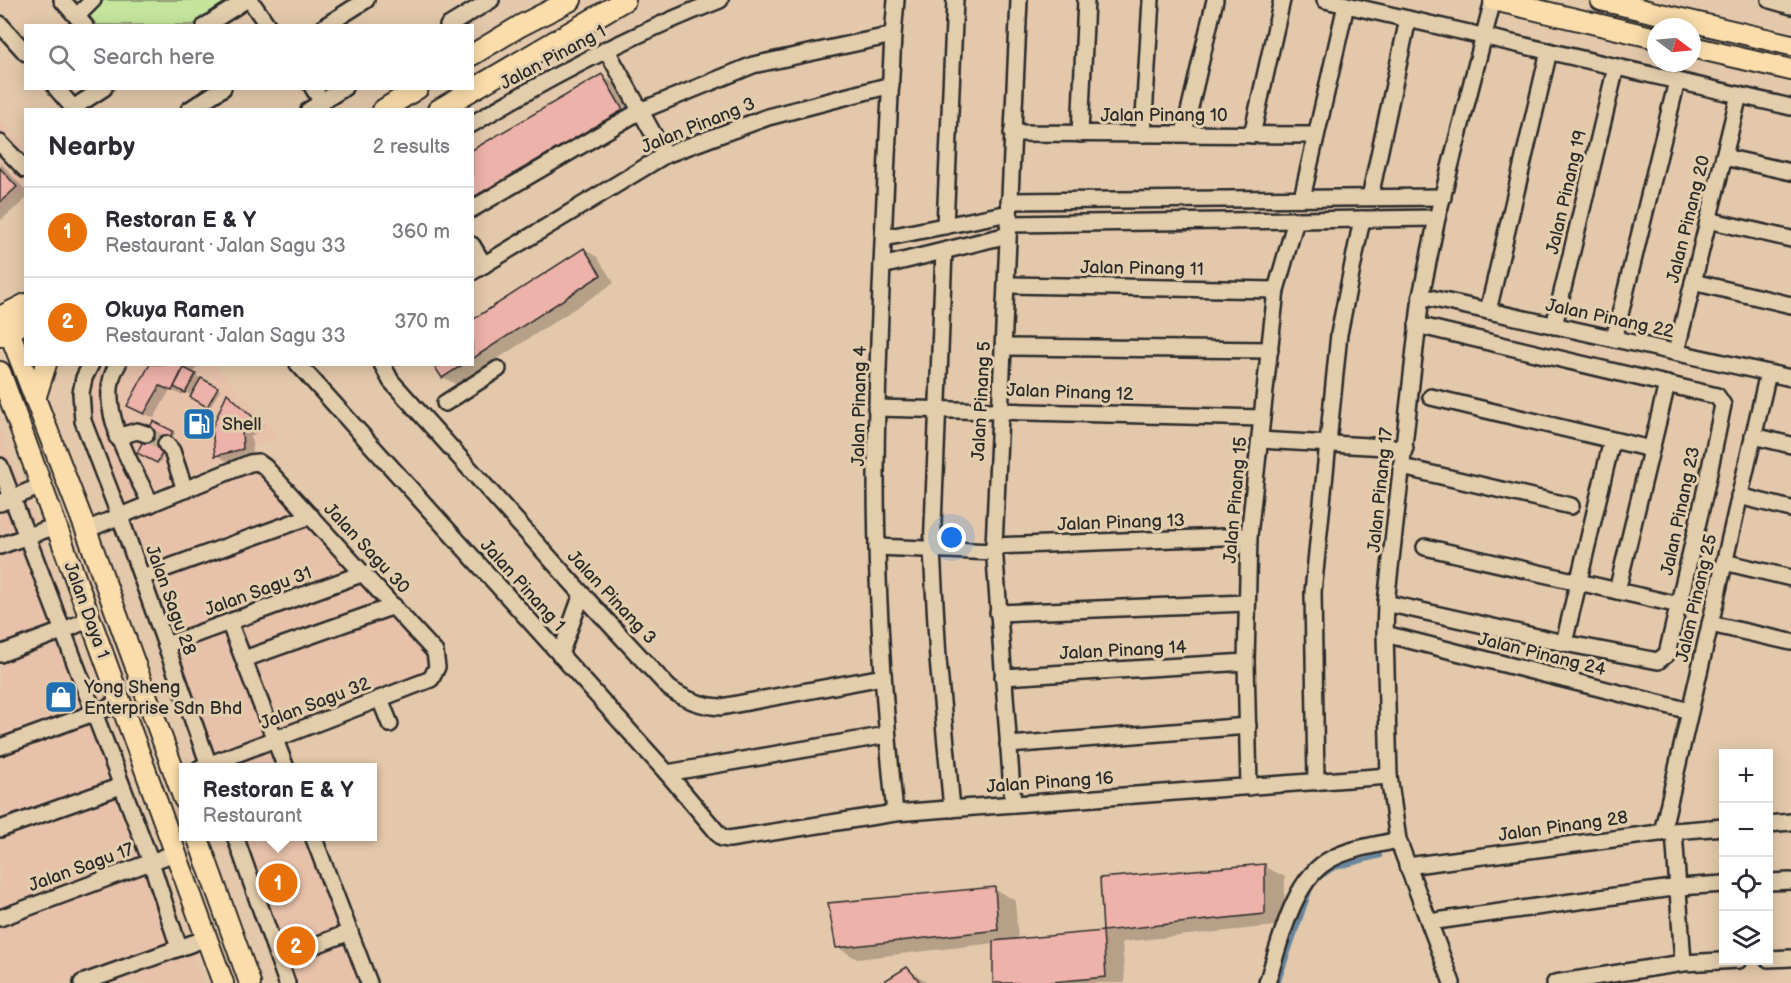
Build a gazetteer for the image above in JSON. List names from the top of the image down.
{
  "streets": {
    "main road": ["Jalan Daya 1"],
    "street": [
      "Jalan Pinang 1",
      "Jalan Pinang 10",
      "Jalan Pinang 3",
      "Jalan Pinang 19",
      "Jalan Pinang 20",
      "Jalan Pinang 11",
      "Jalan Pinang 22",
      "Jalan Pinang 12",
      "Jalan Pinang 5",
      "Jalan Pinang 4",
      "Jalan Pinang 17",
      "Jalan Pinang 15",
      "Jalan Pinang 23",
      "Jalan Pinang 13",
      "Jalan Sagu 30",
      "Jalan Sagu 31",
      "Jalan Pinang 25",
      "Jalan Sagu 28",
      "Jalan Pinang 14",
      "Jalan Pinang 24",
      "Jalan Sagu 32",
      "Jalan Pinang 16",
      "Jalan Pinang 28",
      "Jalan Sagu 17"
    ]
  },
  "crossings": [
    ["Jalan Pinang 1", "Jalan Pinang 16"],
    ["Jalan Pinang 10", "Jalan Pinang 5"],
    ["Jalan Pinang 3", "Jalan Pinang 4"],
    ["Jalan Pinang 19", "Jalan Pinang 22"],
    ["Jalan Pinang 20", "Jalan Pinang 22"],
    ["Jalan Pinang 11", "Jalan Pinang 5"],
    ["Jalan Pinang 11", "Jalan Pinang 15"],
    ["Jalan Pinang 22", "Jalan Pinang 17"],
    ["Jalan Pinang 22", "Jalan Pinang 25"],
    ["Jalan Pinang 12", "Jalan Pinang 5"],
    ["Jalan Pinang 12", "Jalan Pinang 4"],
    ["Jalan Pinang 12", "Jalan Pinang 15"],
    ["Jalan Pinang 5", "Jalan Pinang 13"],
    ["Jalan Pinang 5", "Jalan Pinang 14"],
    ["Jalan Pinang 5", "Jalan Pinang 16"],
    ["Jalan Pinang 4", "Jalan Pinang 13"],
    ["Jalan Pinang 4", "Jalan Pinang 16"],
    ["Jalan Pinang 17", "Jalan Pinang 23"],
    ["Jalan Pinang 17", "Jalan Pinang 24"],
    ["Jalan Pinang 17", "Jalan Pinang 16"],
    ["Jalan Pinang 17", "Jalan Pinang 28"],
    ["Jalan Pinang 15", "Jalan Pinang 13"],
    ["Jalan Pinang 15", "Jalan Pinang 14"],
    ["Jalan Pinang 15", "Jalan Pinang 16"],
    ["Jalan Sagu 30", "Jalan Sagu 31"],
    ["Jalan Sagu 30", "Jalan Sagu 32"],
    ["Jalan Sagu 31", "Jalan Sagu 28"],
    ["Jalan Pinang 25", "Jalan Pinang 24"],
    ["Jalan Pinang 25", "Jalan Pinang 28"],
    ["Jalan Daya 1", "Jalan Sagu 17"]
  ],
  "places": {
    "fuel station": ["Shell"],
    "shop": ["Yong Sheng Enterprise Sdn Bhd"]
  },
  "north": "right",
  "page": {
    "search": "Search here",
    "heading": ["Nearby", "2 results"],
    "list": [
      {
        "mark": "1",
        "name": "Restoran E & Y",
        "note": "Restaurant · Jalan Sagu 33",
        "value": "360 m"
      },
      {
        "mark": "2",
        "name": "Okuya Ramen",
        "note": "Restaurant · Jalan Sagu 33",
        "value": "370 m"
      }
    ],
    "map_buttons": ["+", "−"],
    "popup": ["Restoran E & Y", "Restaurant"],
    "pins": ["1", "2"]
  }
}
